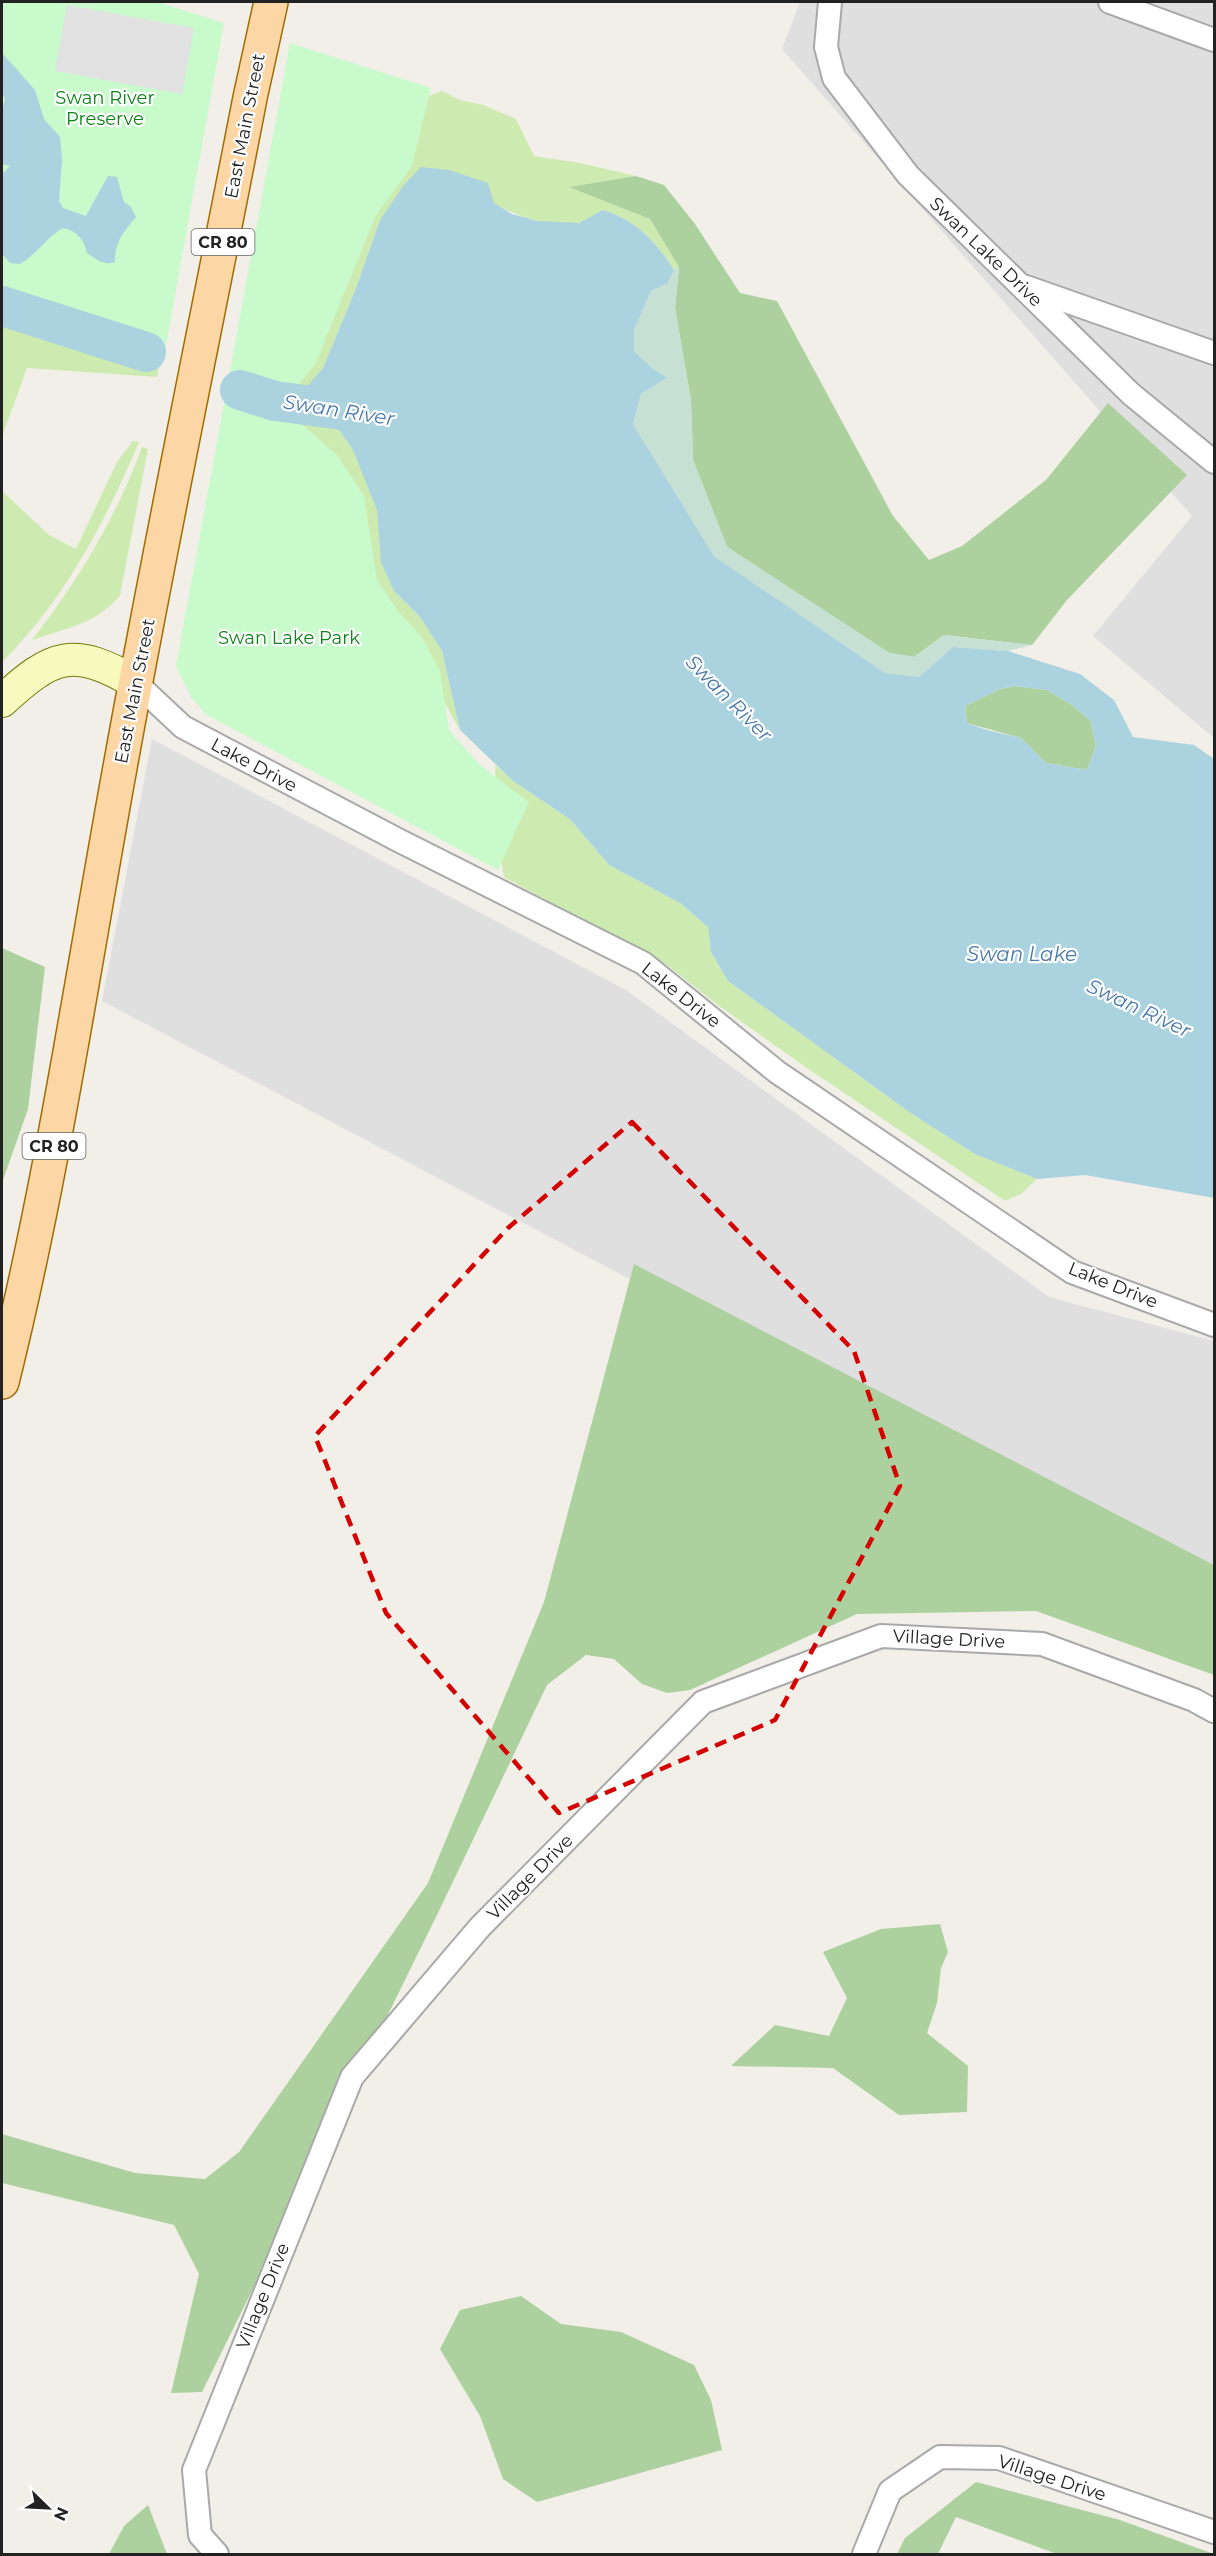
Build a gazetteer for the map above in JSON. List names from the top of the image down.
{
  "streets": {
    "main road": ["East Main Street", "CR 80"],
    "street": ["Swan Lake Drive", "Lake Drive", "Village Drive"]
  },
  "crossings": [
    ["East Main Street", "Lake Drive"]
  ],
  "water": ["Swan River", "Swan Lake"],
  "parks": ["Swan River Preserve", "Swan Lake Park"],
  "north": "bottom right"
}
